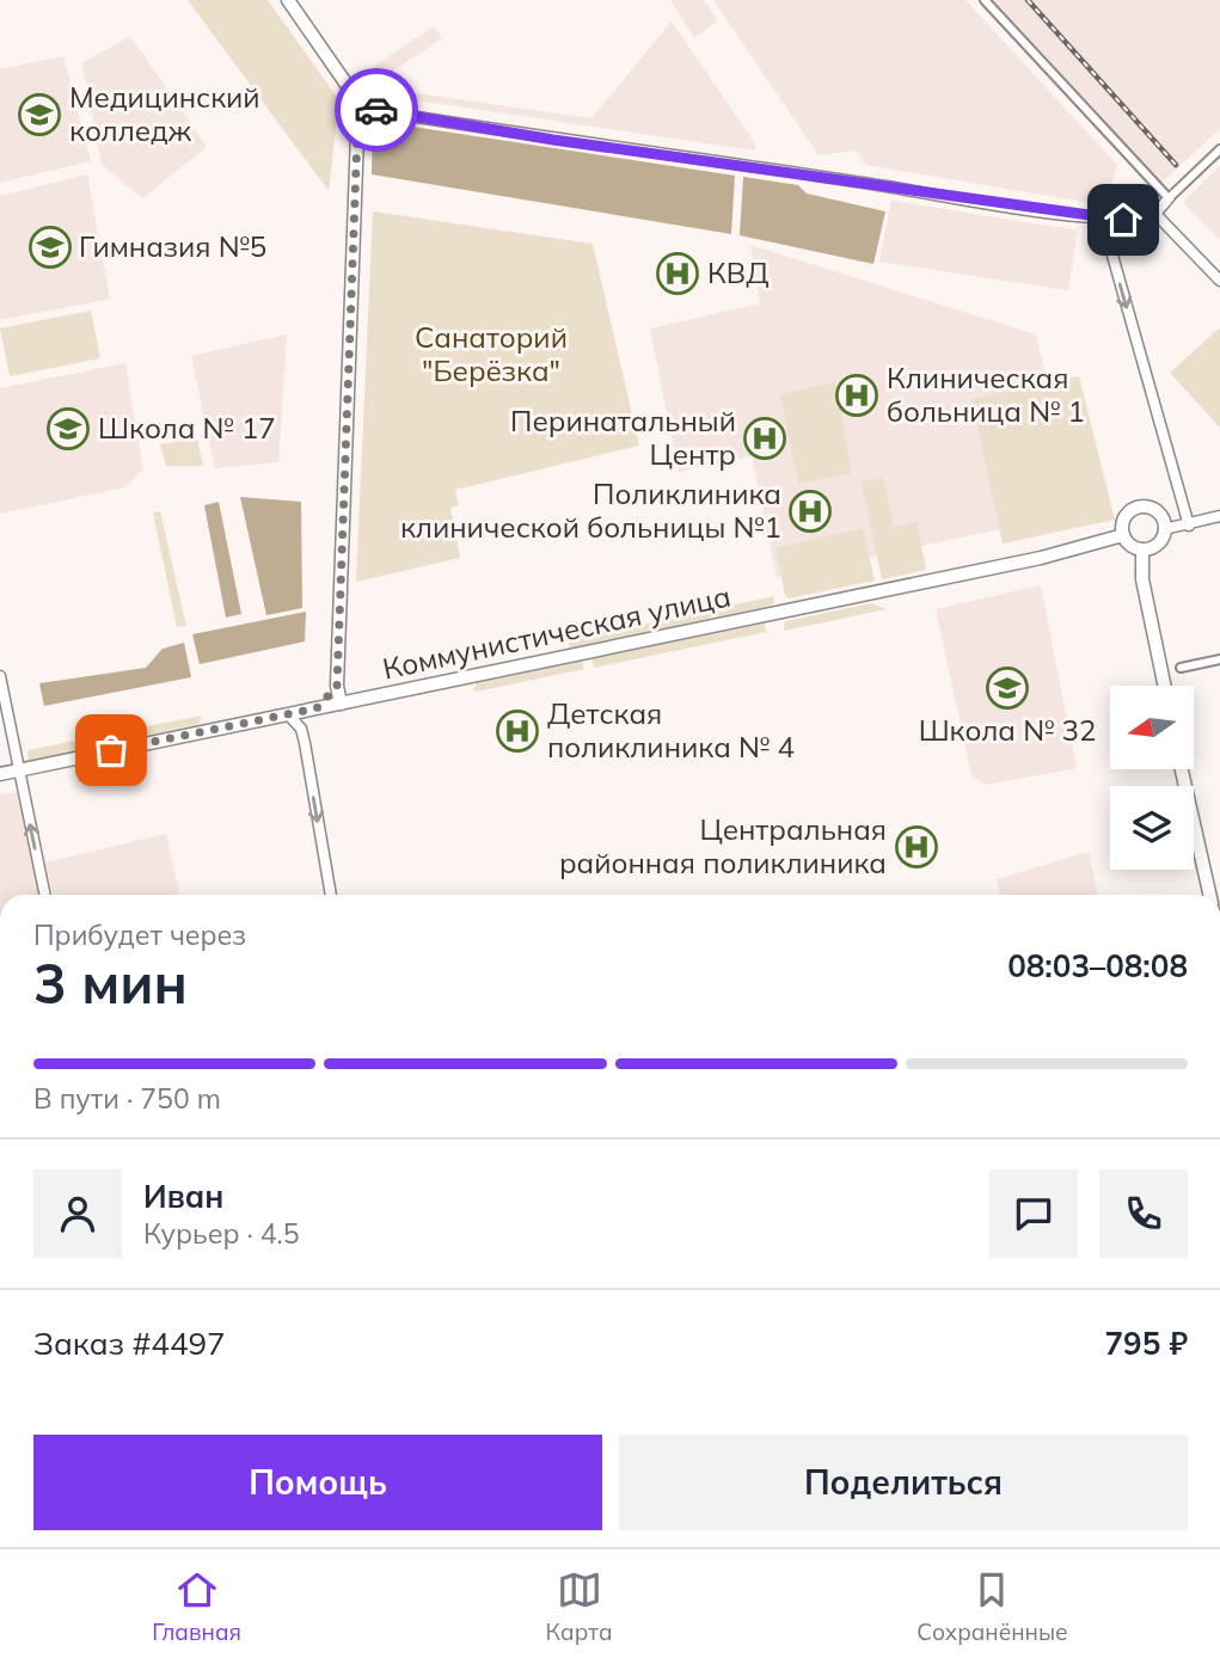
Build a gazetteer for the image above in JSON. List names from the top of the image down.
{
  "streets": {
    "main road": ["Коммунистическая улица"]
  },
  "parks": ["Санаторий \"Берёзка\""],
  "places": {
    "school or university": [
      "Медицинский колледж",
      "Гимназия №5",
      "Школа № 17",
      "Школа № 32"
    ],
    "hospital": [
      "КВД",
      "Клиническая больница № 1",
      "Перинатальный Центр",
      "Поликлиника клинической больницы №1",
      "Детская поликлиника № 4",
      "Центральная районная поликлиника"
    ]
  },
  "north": "left",
  "page": {
    "heading": ["3 мин", "Прибудет через", "08:03–08:08"],
    "panel": [
      "Иван",
      "Курьер · 4.5",
      "Заказ #4497",
      "795 ₽"
    ],
    "bar": "В пути · 750 m",
    "buttons": ["Помощь", "Поделиться"],
    "tabs": ["Главная", "Карта", "Сохранённые"]
  }
}
